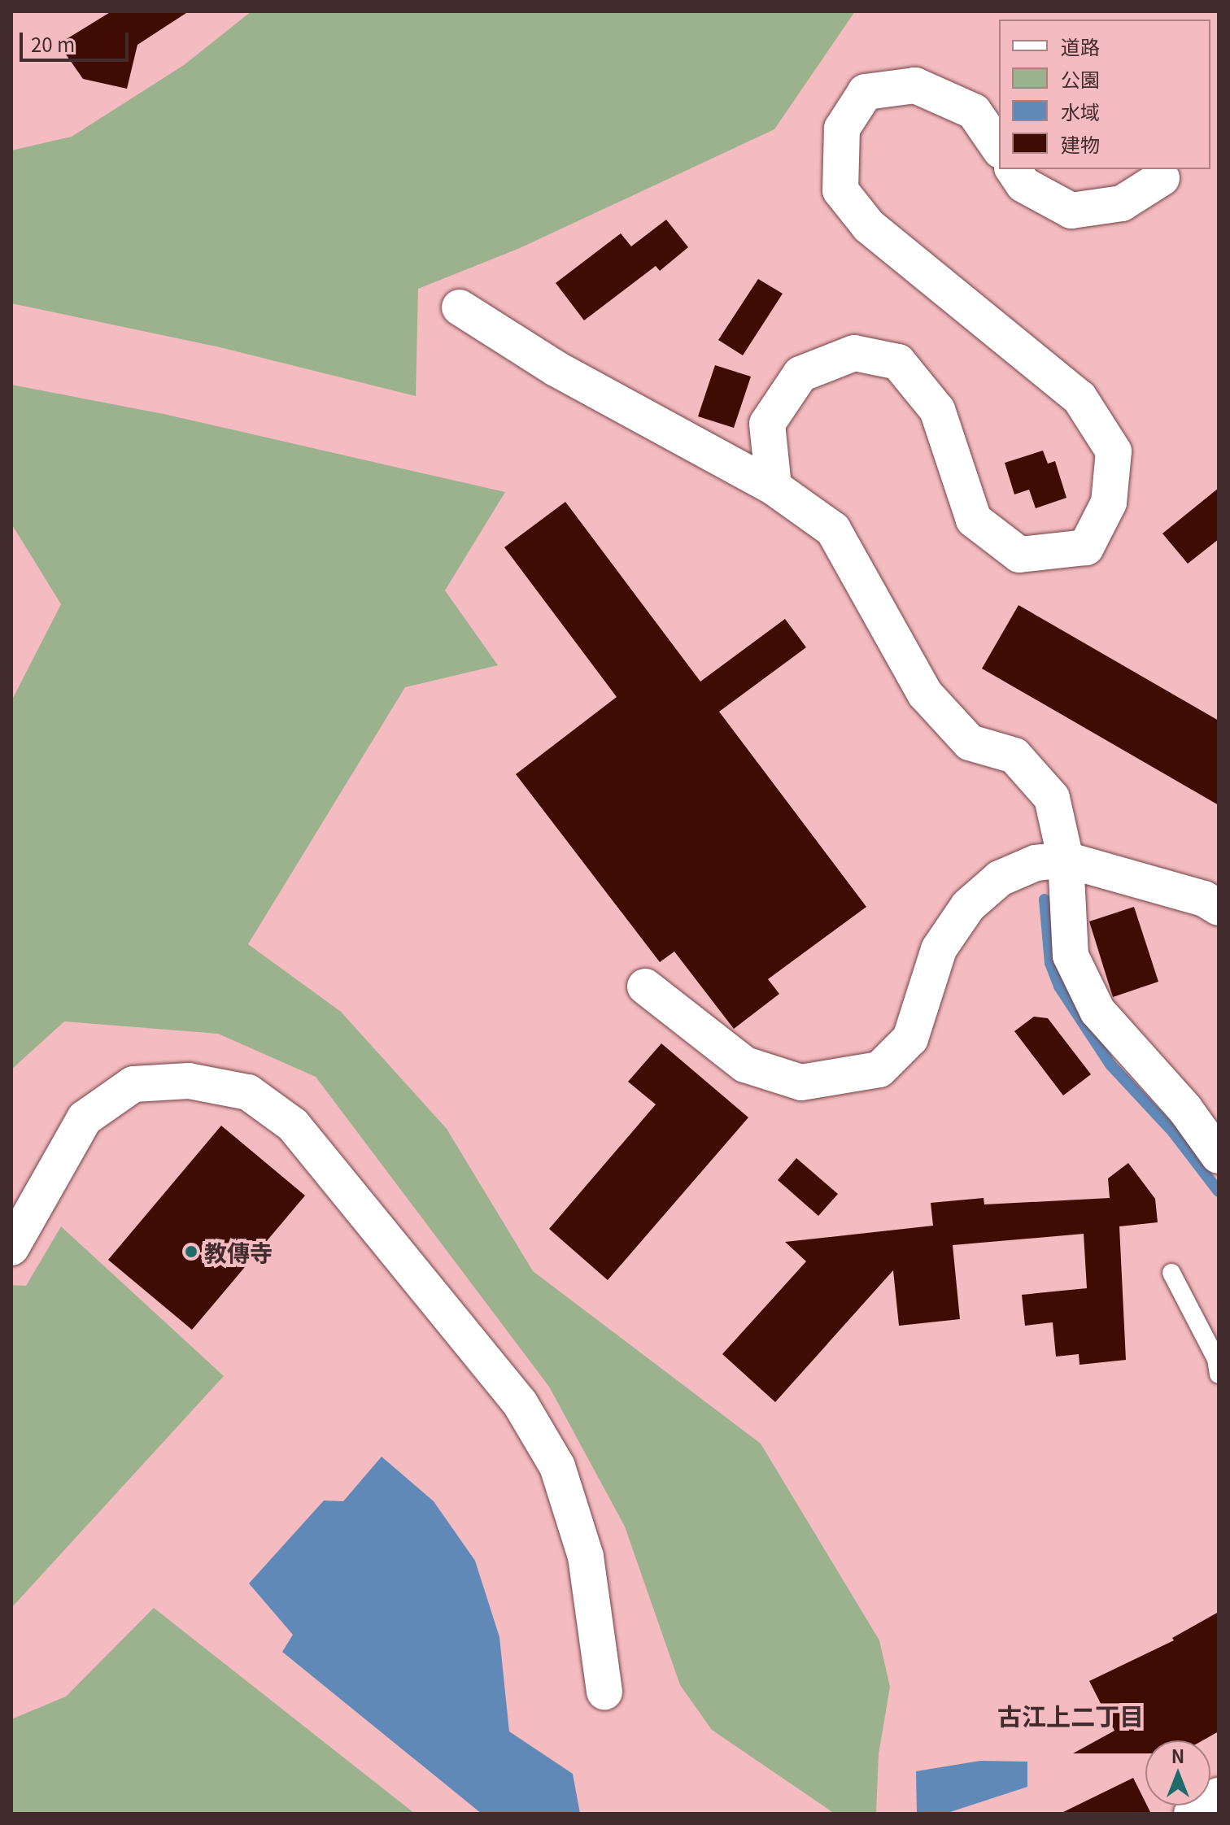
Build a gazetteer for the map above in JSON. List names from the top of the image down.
{
  "districts": ["古江上二丁目"],
  "places": ["教傳寺"],
  "legend": [
    "道路",
    "公園",
    "水域",
    "建物"
  ],
  "scale_bar": "20 m",
  "north": "top"
}
